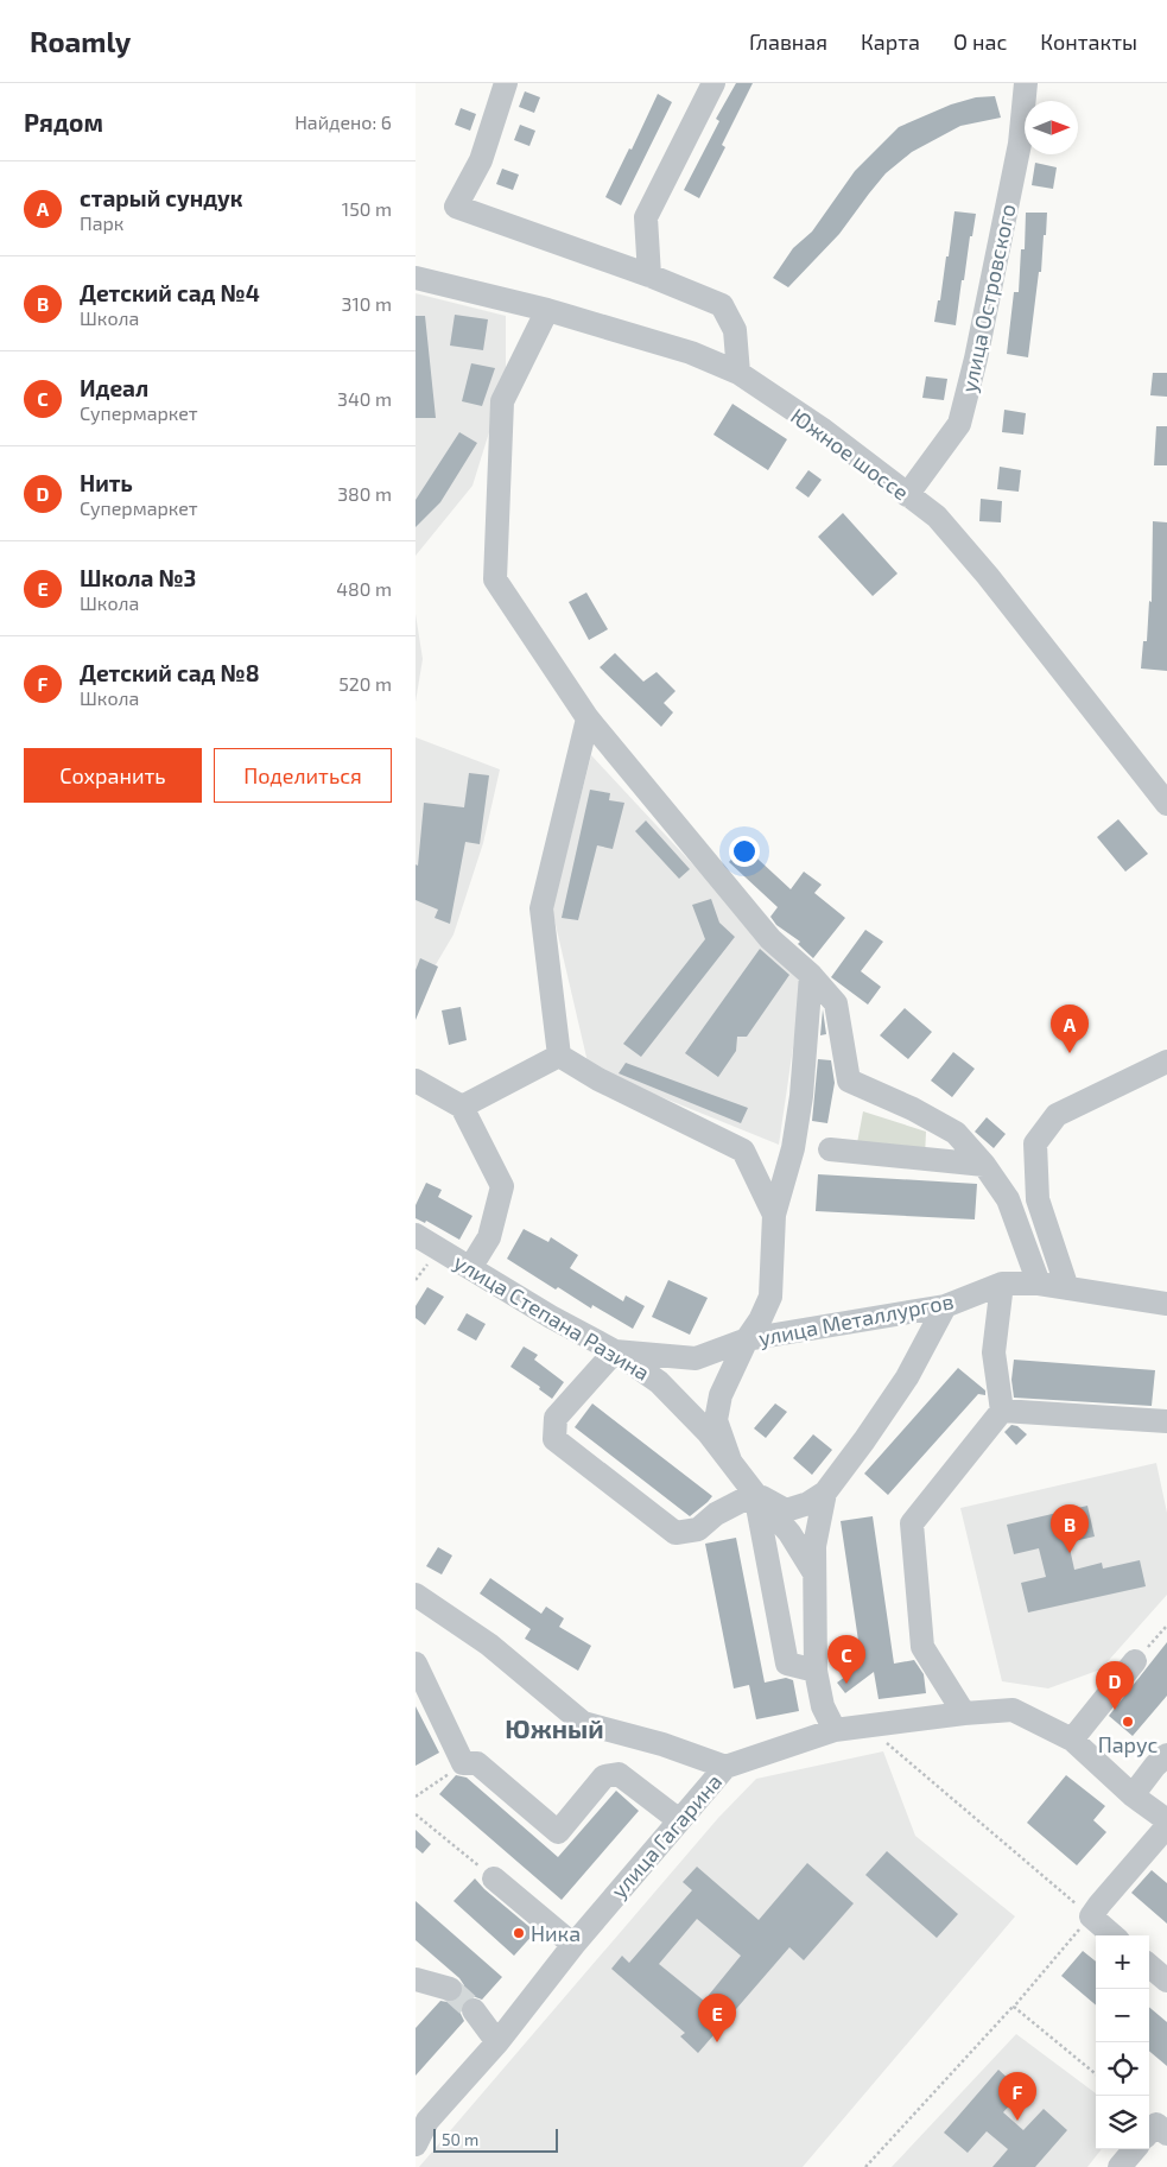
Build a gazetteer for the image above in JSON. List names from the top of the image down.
{
  "streets": {
    "street": [
      "улица Островского",
      "Южное шоссе",
      "улица Степана Разина",
      "улица Металлургов",
      "улица Гагарина"
    ]
  },
  "crossings": [
    ["улица Островского", "Южное шоссе"],
    ["улица Степана Разина", "улица Металлургов"]
  ],
  "districts": ["Южный"],
  "places": ["Парус", "Ника"],
  "scale_bar": "50 m",
  "north": "right",
  "page": {
    "header": "Roamly",
    "nav": [
      "Главная",
      "Карта",
      "О нас",
      "Контакты"
    ],
    "heading": ["Рядом", "Найдено: 6"],
    "list": [
      {
        "mark": "A",
        "name": "старый сундук",
        "note": "Парк",
        "value": "150 m"
      },
      {
        "mark": "B",
        "name": "Детский сад №4",
        "note": "Школа",
        "value": "310 m"
      },
      {
        "mark": "C",
        "name": "Идеал",
        "note": "Супермаркет",
        "value": "340 m"
      },
      {
        "mark": "D",
        "name": "Нить",
        "note": "Супермаркет",
        "value": "380 m"
      },
      {
        "mark": "E",
        "name": "Школа №3",
        "note": "Школа",
        "value": "480 m"
      },
      {
        "mark": "F",
        "name": "Детский сад №8",
        "note": "Школа",
        "value": "520 m"
      }
    ],
    "buttons": ["Сохранить", "Поделиться"],
    "pins": [
      "A",
      "B",
      "C",
      "D",
      "E",
      "F"
    ],
    "map_buttons": ["+", "−"],
    "scale": "50 m"
  }
}
